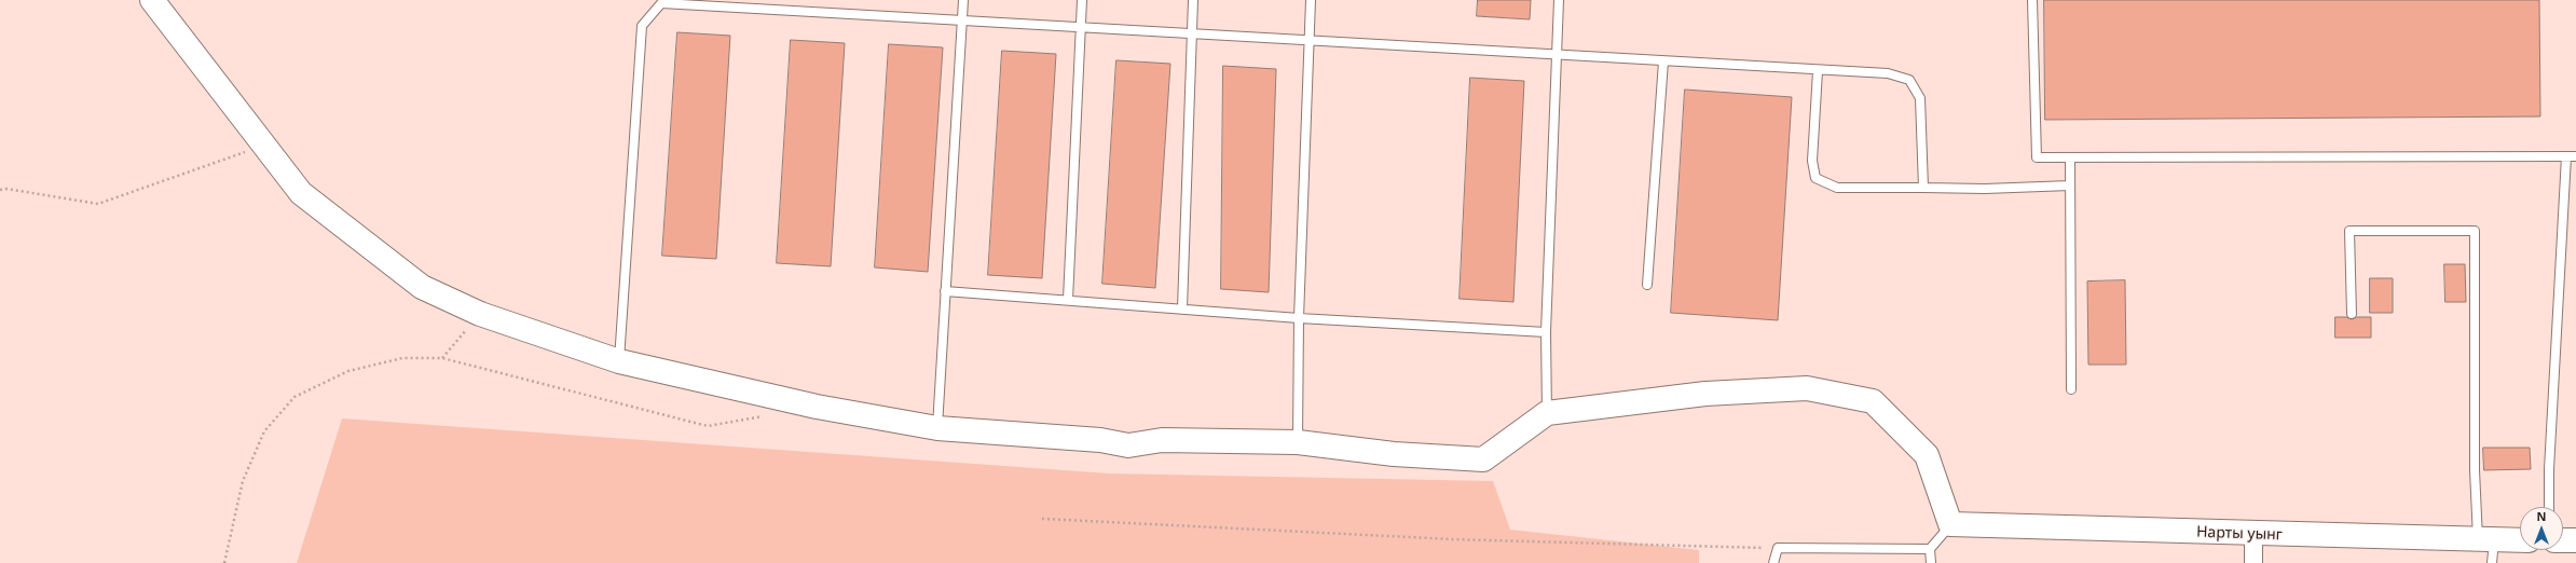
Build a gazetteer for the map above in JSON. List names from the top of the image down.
{
  "streets": {
    "street": ["Нарты уынг"]
  },
  "north": "top"
}
